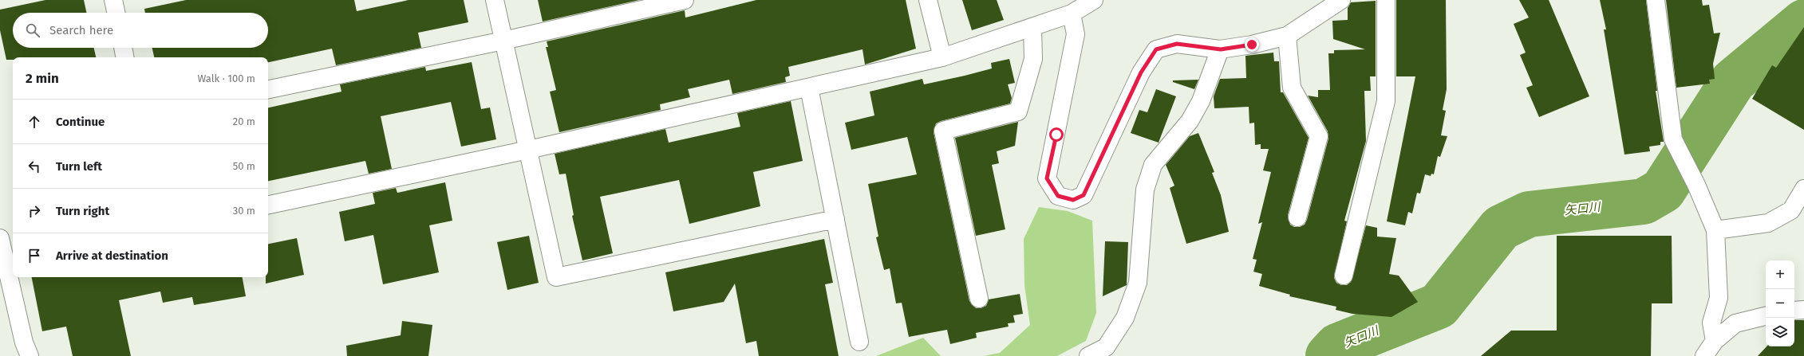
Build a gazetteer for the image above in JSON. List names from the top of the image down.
{
  "water": ["矢口川"],
  "page": {
    "search": "Search here",
    "heading": ["2 min", "Walk · 100 m"],
    "list": [
      ["Continue", "20 m"],
      ["Turn left", "50 m"],
      ["Turn right", "30 m"],
      "Arrive at destination"
    ],
    "map_buttons": ["+", "−"]
  }
}
